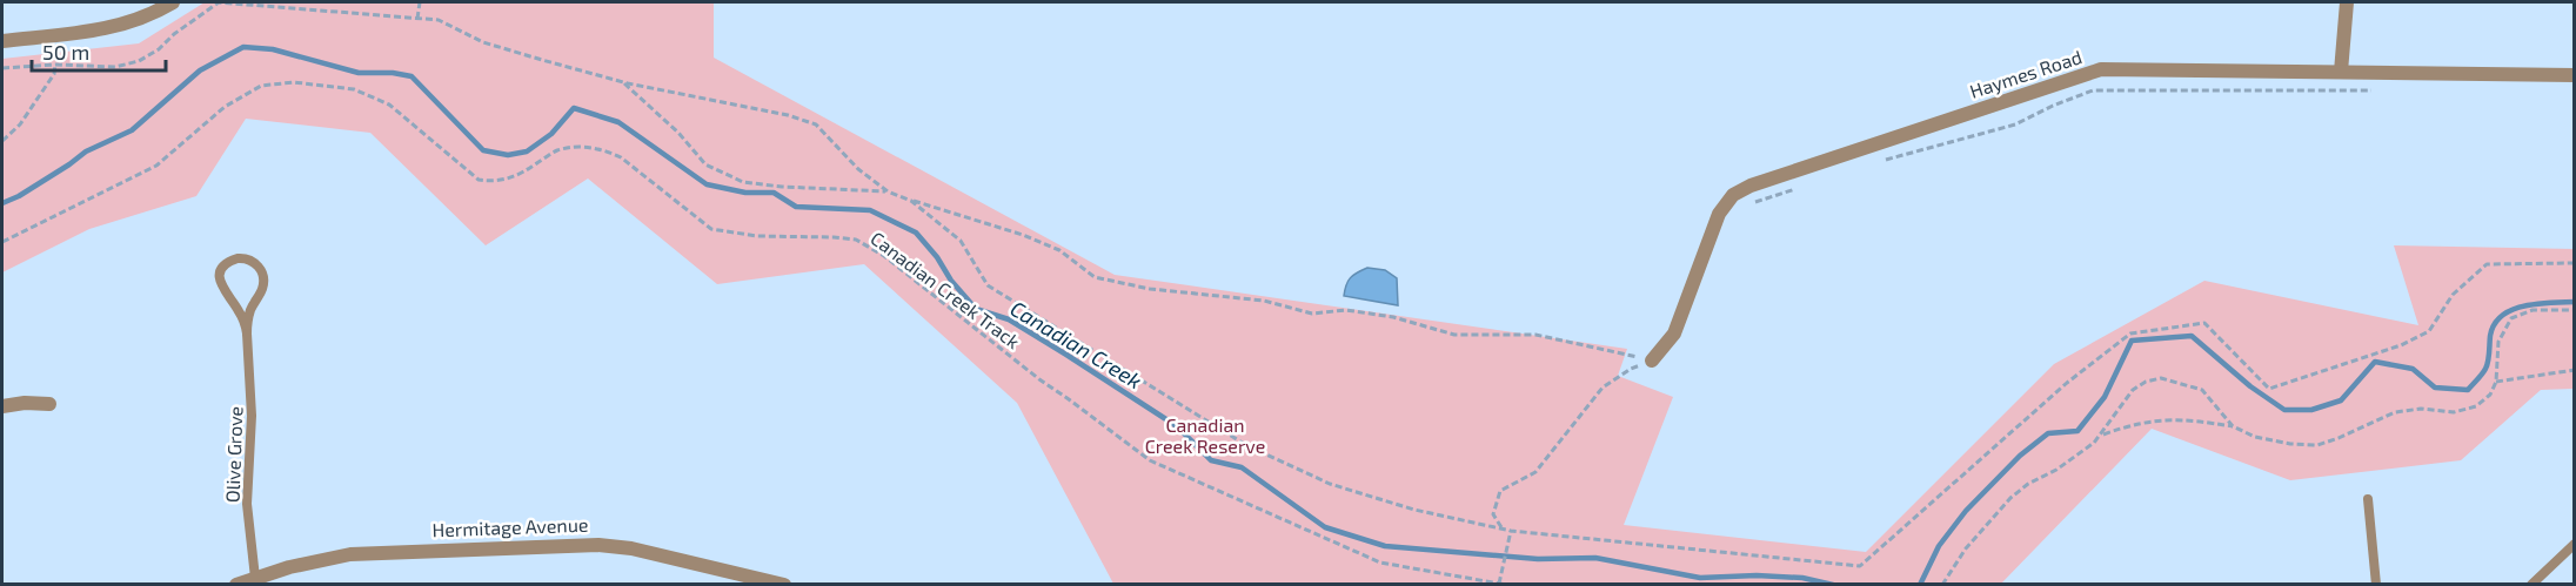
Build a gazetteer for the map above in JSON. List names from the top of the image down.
{
  "streets": {
    "street": ["Haymes Road", "Hermitage Avenue"],
    "lane": ["Olive Grove"],
    "path": ["Canadian Creek Track"]
  },
  "crossings": [
    ["Olive Grove", "Hermitage Avenue"]
  ],
  "water": ["Canadian Creek"],
  "parks": ["Canadian Creek Reserve"],
  "scale_bar": "50 m"
}
